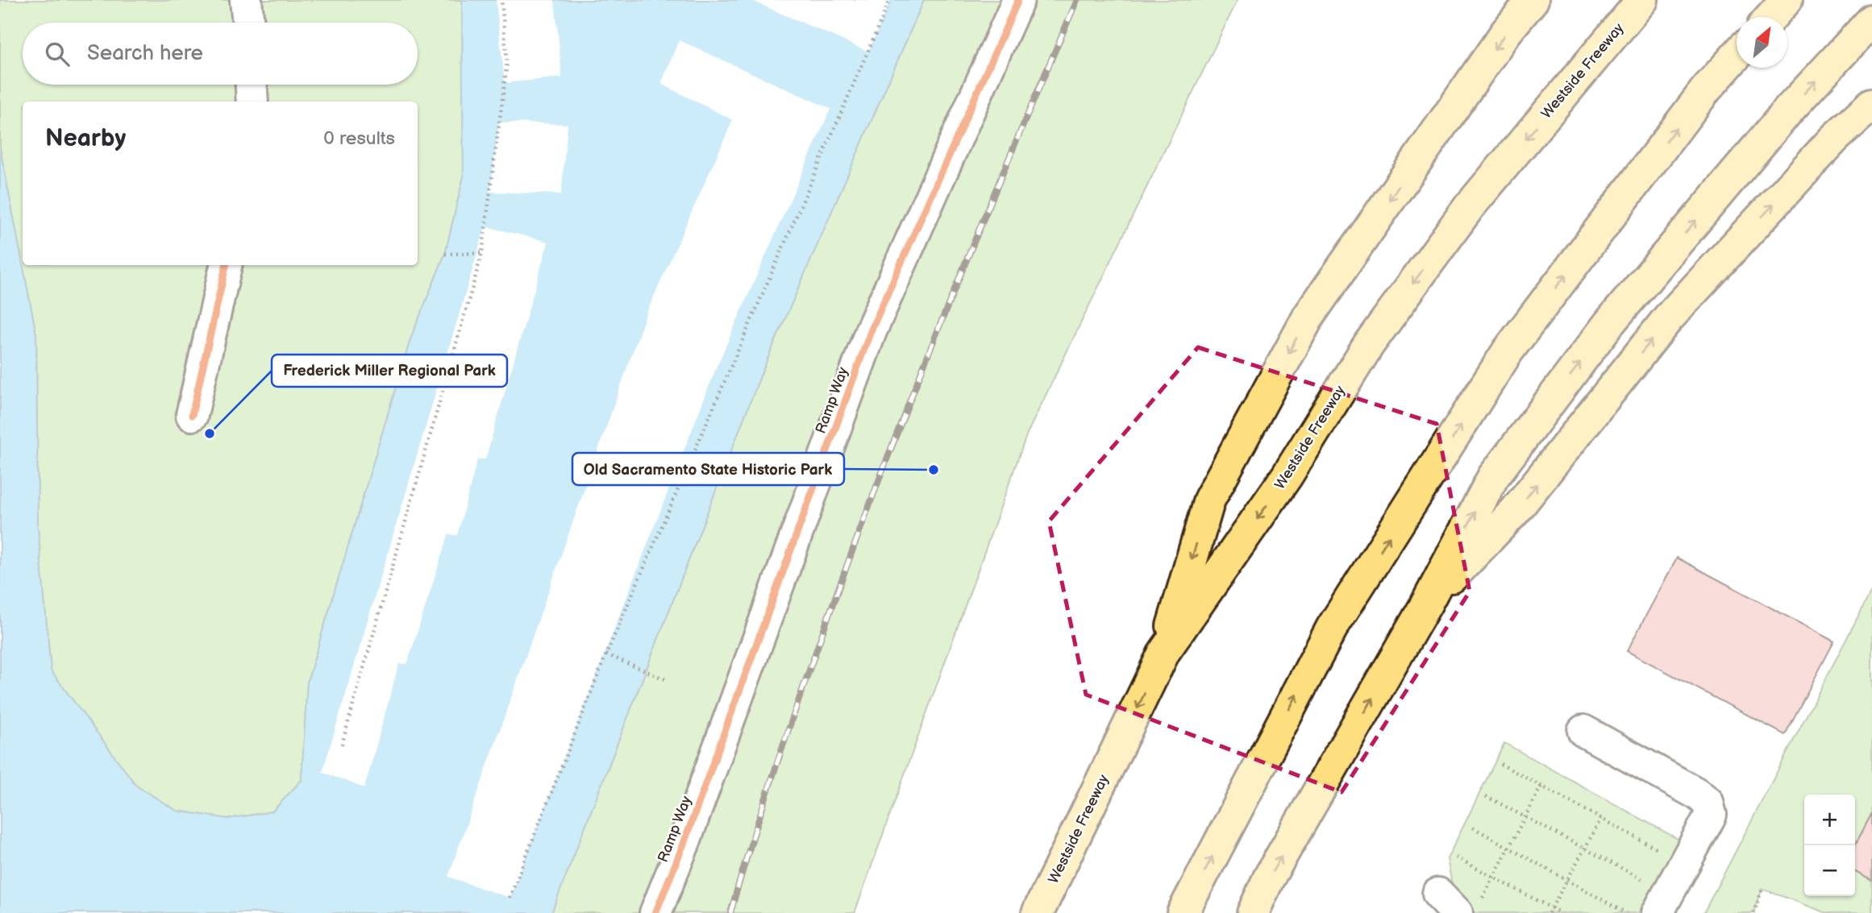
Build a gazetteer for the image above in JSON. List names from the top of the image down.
{
  "streets": {
    "highway": ["Westside Freeway"],
    "street": ["Ramp Way"]
  },
  "places": ["Frederick Miller Regional Park", "Old Sacramento State Historic Park"],
  "north": "top right",
  "page": {
    "search": "Search here",
    "heading": ["Nearby", "0 results"],
    "map_buttons": ["+", "−"]
  }
}
